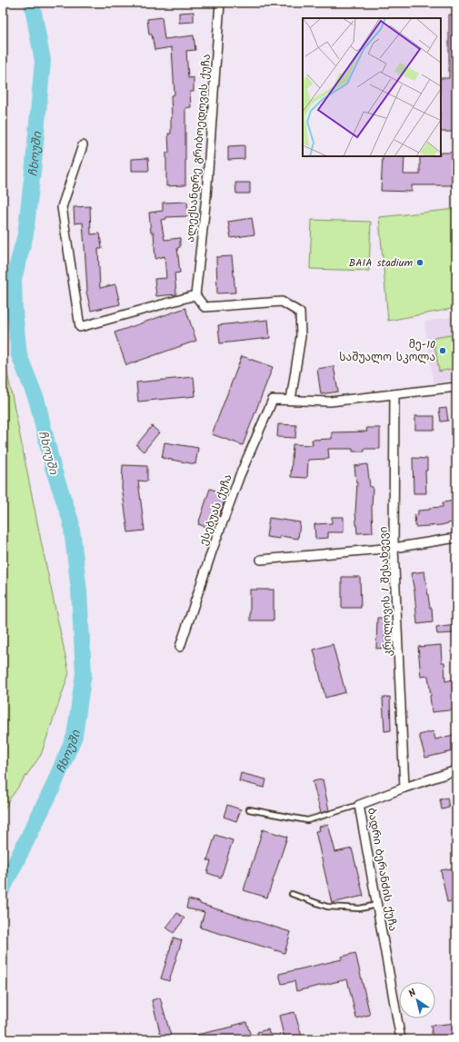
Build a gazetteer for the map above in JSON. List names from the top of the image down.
{
  "streets": {
    "street": [
      "ალექსანდრე გრიბოედოვის ქუჩა",
      "ესებუას ქუჩა",
      "კრილოვის I შესახვევი",
      "ბადრი ბერანძის ქუჩა"
    ]
  },
  "crossings": [
    ["ესებუას ქუჩა", "კრილოვის I შესახვევი"],
    ["კრილოვის I შესახვევი", "ბადრი ბერანძის ქუჩა"]
  ],
  "water": ["ჩხოუში"],
  "places": ["BAIA stadium", "მე-10 საშუალო სკოლა"],
  "north": "top left"
}
